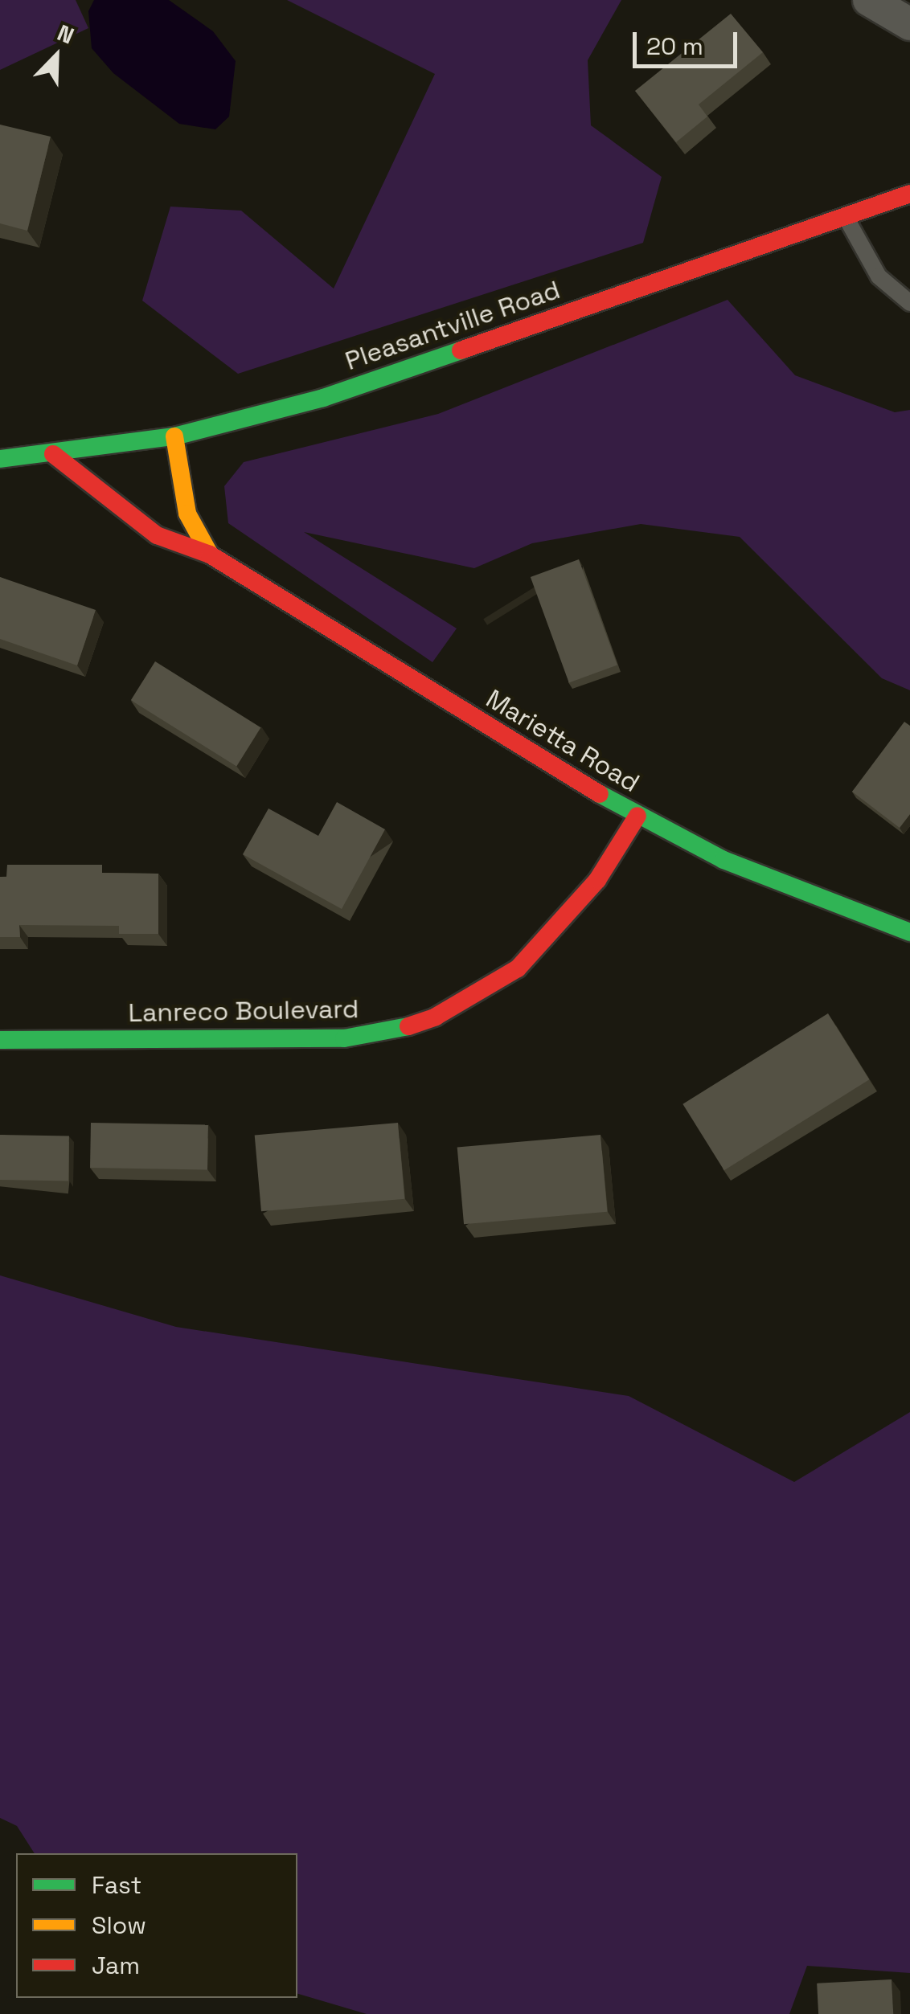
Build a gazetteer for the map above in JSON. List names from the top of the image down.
{
  "streets": {
    "street": ["Pleasantville Road", "Marietta Road", "Lanreco Boulevard"]
  },
  "crossings": [
    ["Pleasantville Road", "Marietta Road"],
    ["Marietta Road", "Lanreco Boulevard"]
  ],
  "legend": ["Fast", "Slow", "Jam"],
  "scale_bar": "20 m",
  "north": "top right"
}
